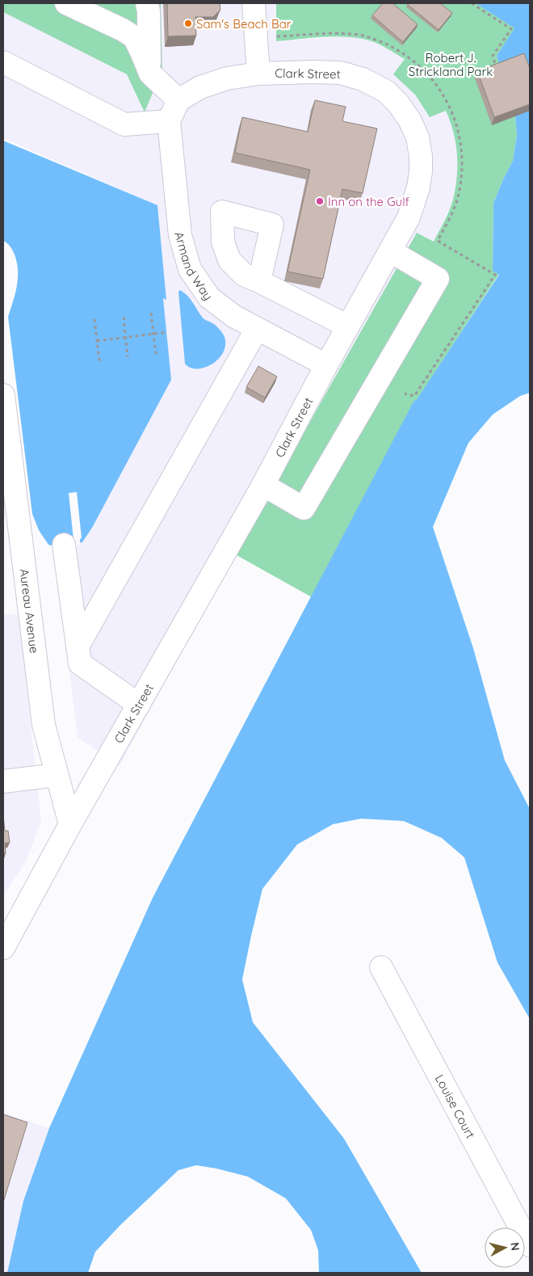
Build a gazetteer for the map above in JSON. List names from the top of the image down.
{
  "streets": {
    "street": [
      "Clark Street",
      "Armand Way",
      "Aureau Avenue",
      "Louise Court"
    ]
  },
  "crossings": [
    ["Clark Street", "Armand Way"],
    ["Clark Street", "Aureau Avenue"]
  ],
  "parks": ["Robert J. Strickland Park"],
  "places": ["Sam's Beach Bar", "Inn on the Gulf"],
  "north": "right"
}
